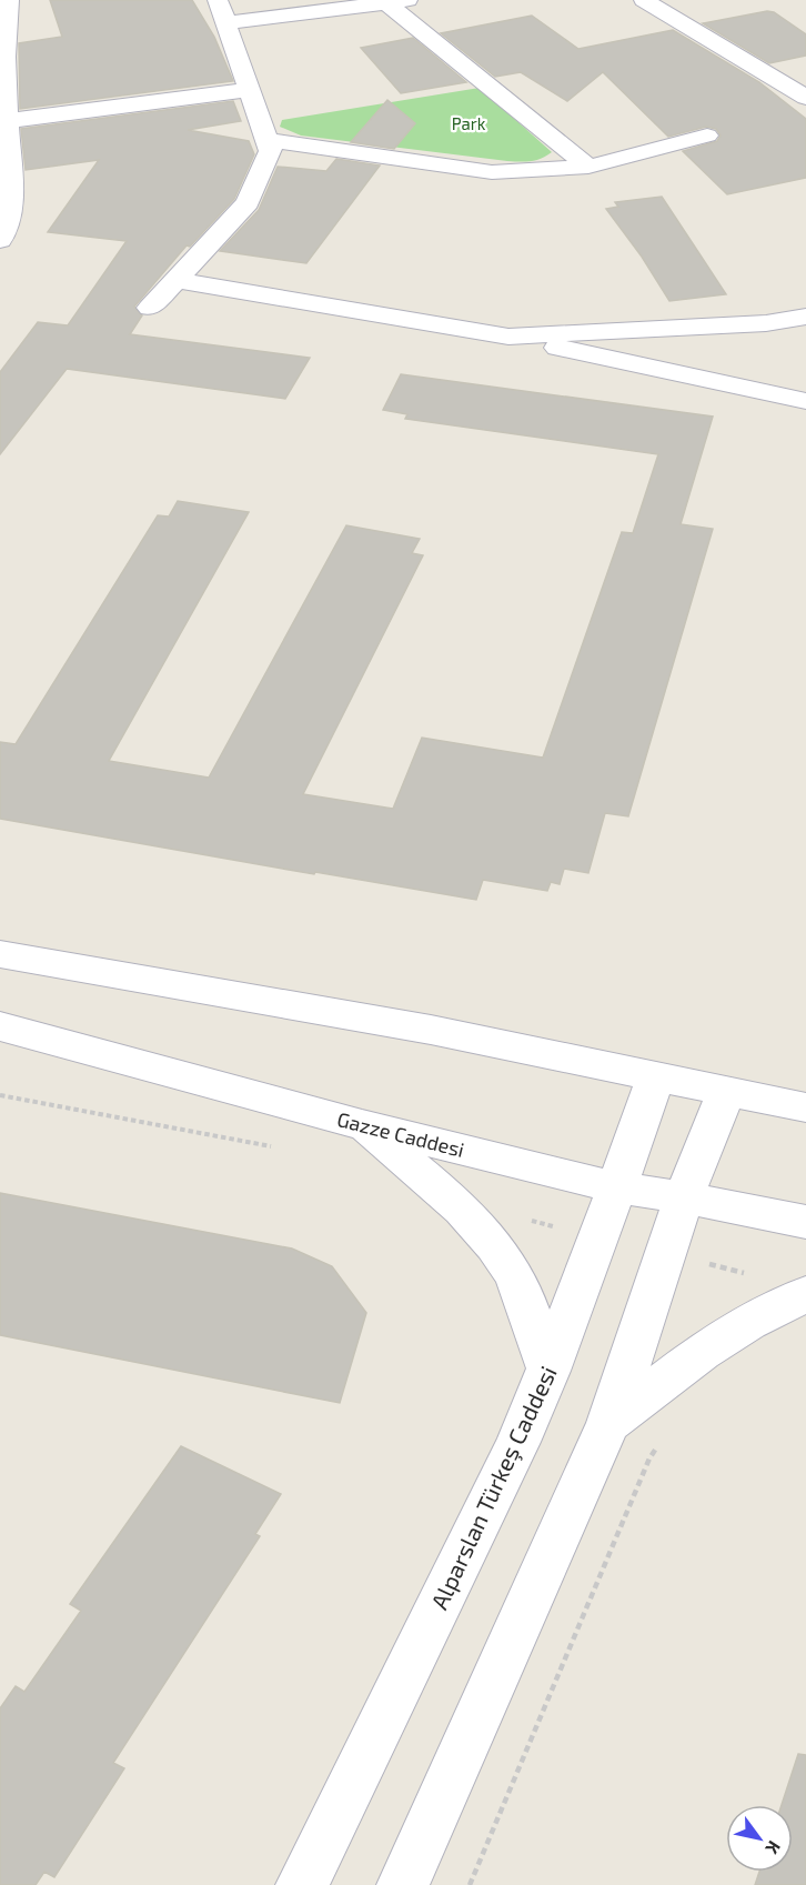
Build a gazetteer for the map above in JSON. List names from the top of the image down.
{
  "streets": {
    "street": ["Gazze Caddesi", "Alparslan Türkeş Caddesi"]
  },
  "crossings": [
    ["Gazze Caddesi", "Alparslan Türkeş Caddesi"]
  ],
  "parks": ["Park"],
  "north": "bottom right"
}
